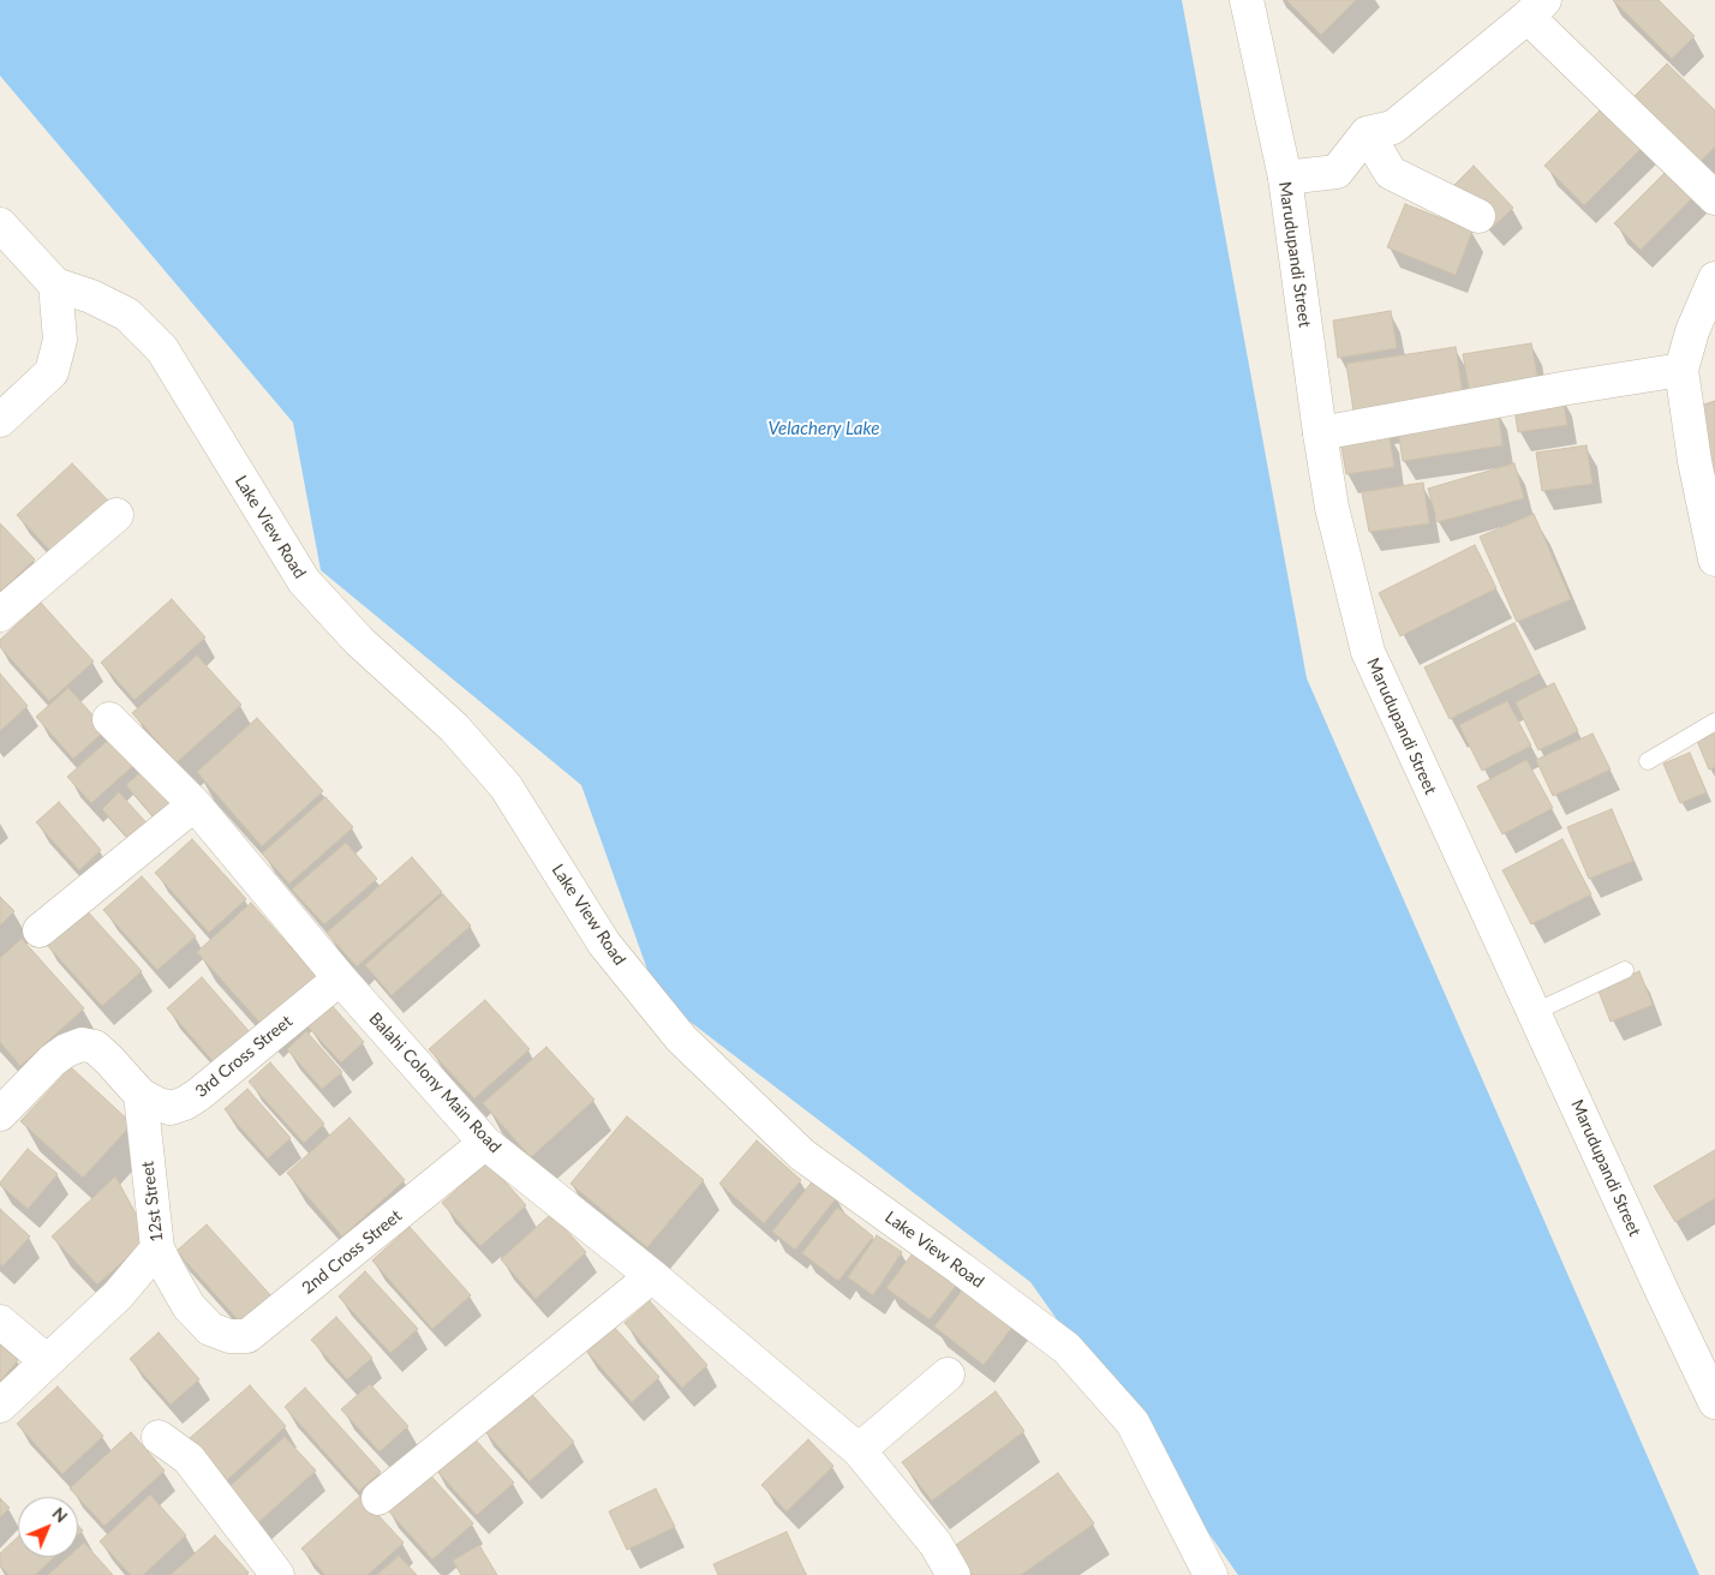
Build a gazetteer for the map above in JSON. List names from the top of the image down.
{
  "streets": {
    "street": [
      "Marudupandi Street",
      "Lake View Road",
      "3rd Cross Street",
      "Balahi Colony Main Road",
      "12st Street",
      "2nd Cross Street"
    ]
  },
  "crossings": [
    ["3rd Cross Street", "Balahi Colony Main Road"],
    ["3rd Cross Street", "12st Street"],
    ["Balahi Colony Main Road", "2nd Cross Street"],
    ["12st Street", "2nd Cross Street"]
  ],
  "water": ["Velachery Lake"],
  "north": "top right"
}
